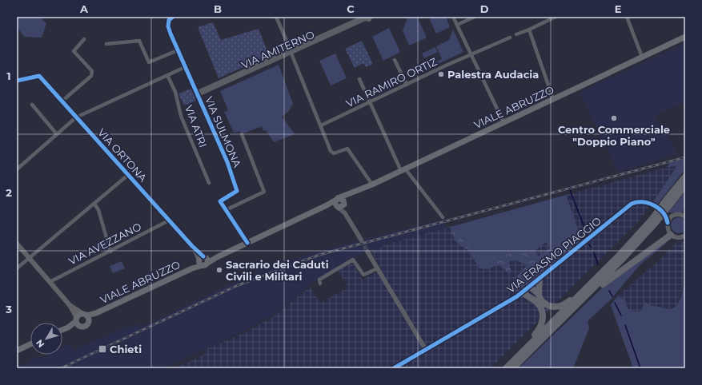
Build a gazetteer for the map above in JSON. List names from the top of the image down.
{
  "streets": {
    "main road": ["VIALE ABRUZZO"],
    "street": [
      "VIA AMITERNO",
      "VIA RAMIRO ORTIZ",
      "VIA ATRI",
      "VIA SULMONA",
      "VIA ORTONA",
      "VIA AVEZZANO",
      "VIA ERASMO PIAGGIO"
    ]
  },
  "crossings": [
    ["VIA AMITERNO", "VIA SULMONA"],
    ["VIALE ABRUZZO", "VIA SULMONA"],
    ["VIALE ABRUZZO", "VIA ORTONA"],
    ["VIA ORTONA", "VIA AVEZZANO"]
  ],
  "places": {
    "other": ["Palestra Audacia", "Centro Commerciale \"Doppio Piano\"", "Sacrario dei Caduti Civili e Militari"],
    "transit": ["Chieti"]
  },
  "north": "bottom left",
  "grid": {
    "columns": [
      "A",
      "B",
      "C",
      "D",
      "E"
    ],
    "rows": ["1", "2", "3"]
  }
}
